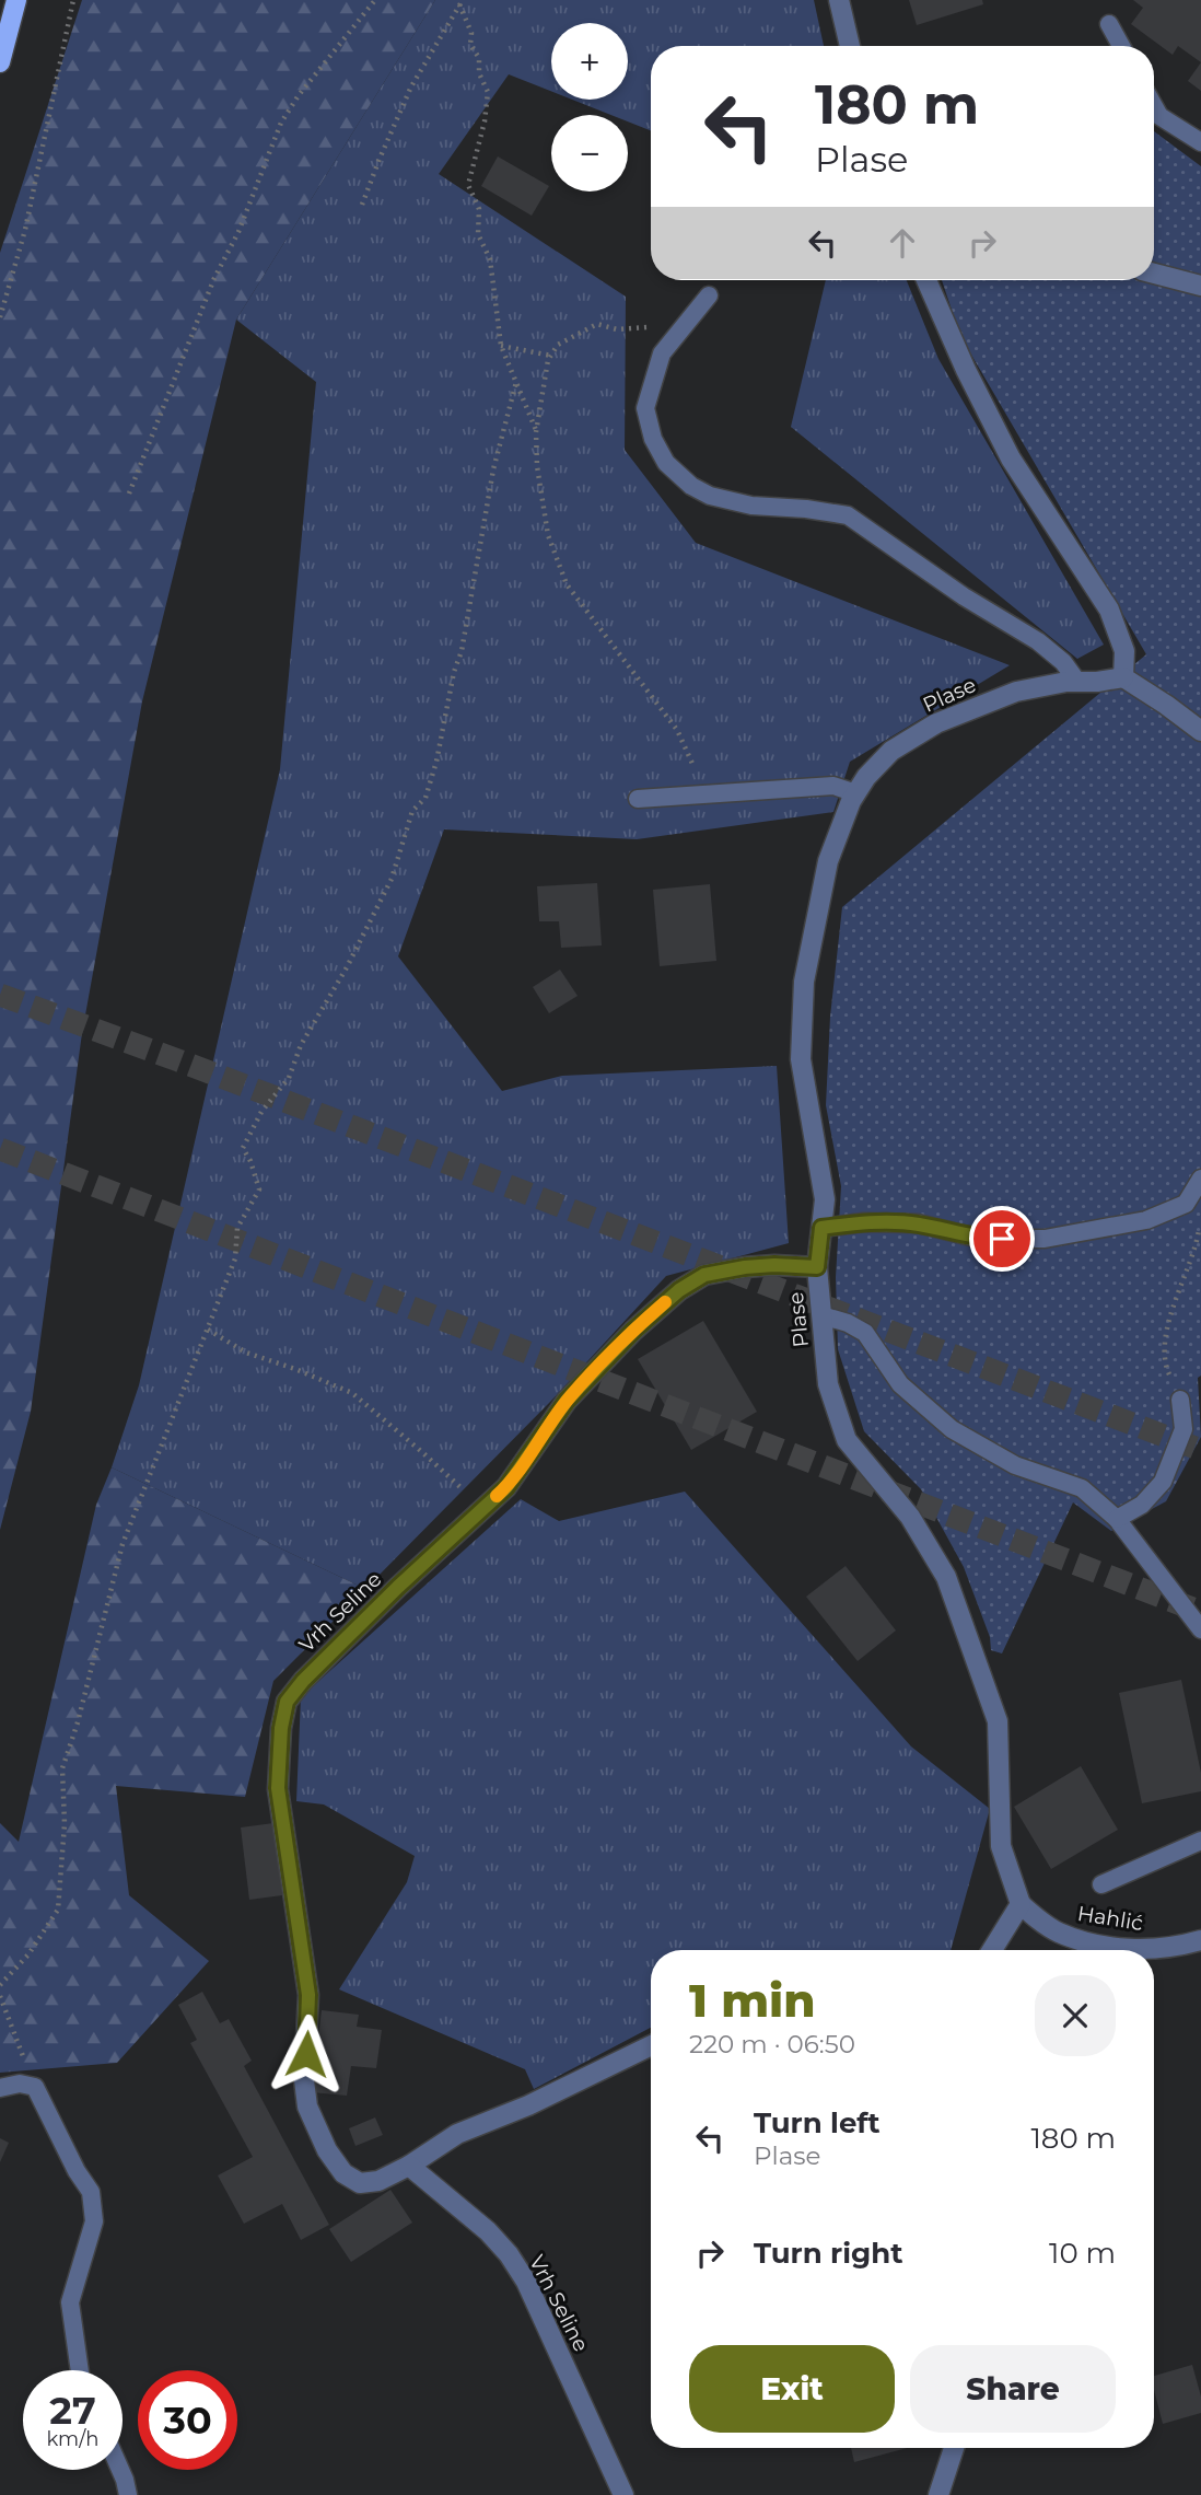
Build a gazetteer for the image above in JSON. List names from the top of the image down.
{
  "streets": {
    "street": ["Plase", "Vrh Seline", "Hahlić"]
  },
  "crossings": [
    ["Plase", "Vrh Seline"],
    ["Plase", "Hahlić"]
  ],
  "page": {
    "map_buttons": ["+", "−"],
    "turn": ["180 m", "Plase"],
    "heading": ["1 min", "220 m · 06:50"],
    "list": [
      {
        "name": "Turn left",
        "note": "Plase",
        "value": "180 m"
      },
      {
        "name": "Turn right",
        "value": "10 m"
      }
    ],
    "buttons": ["Exit", "Share"],
    "speed": "27 km/h",
    "limit": "30"
  }
}
